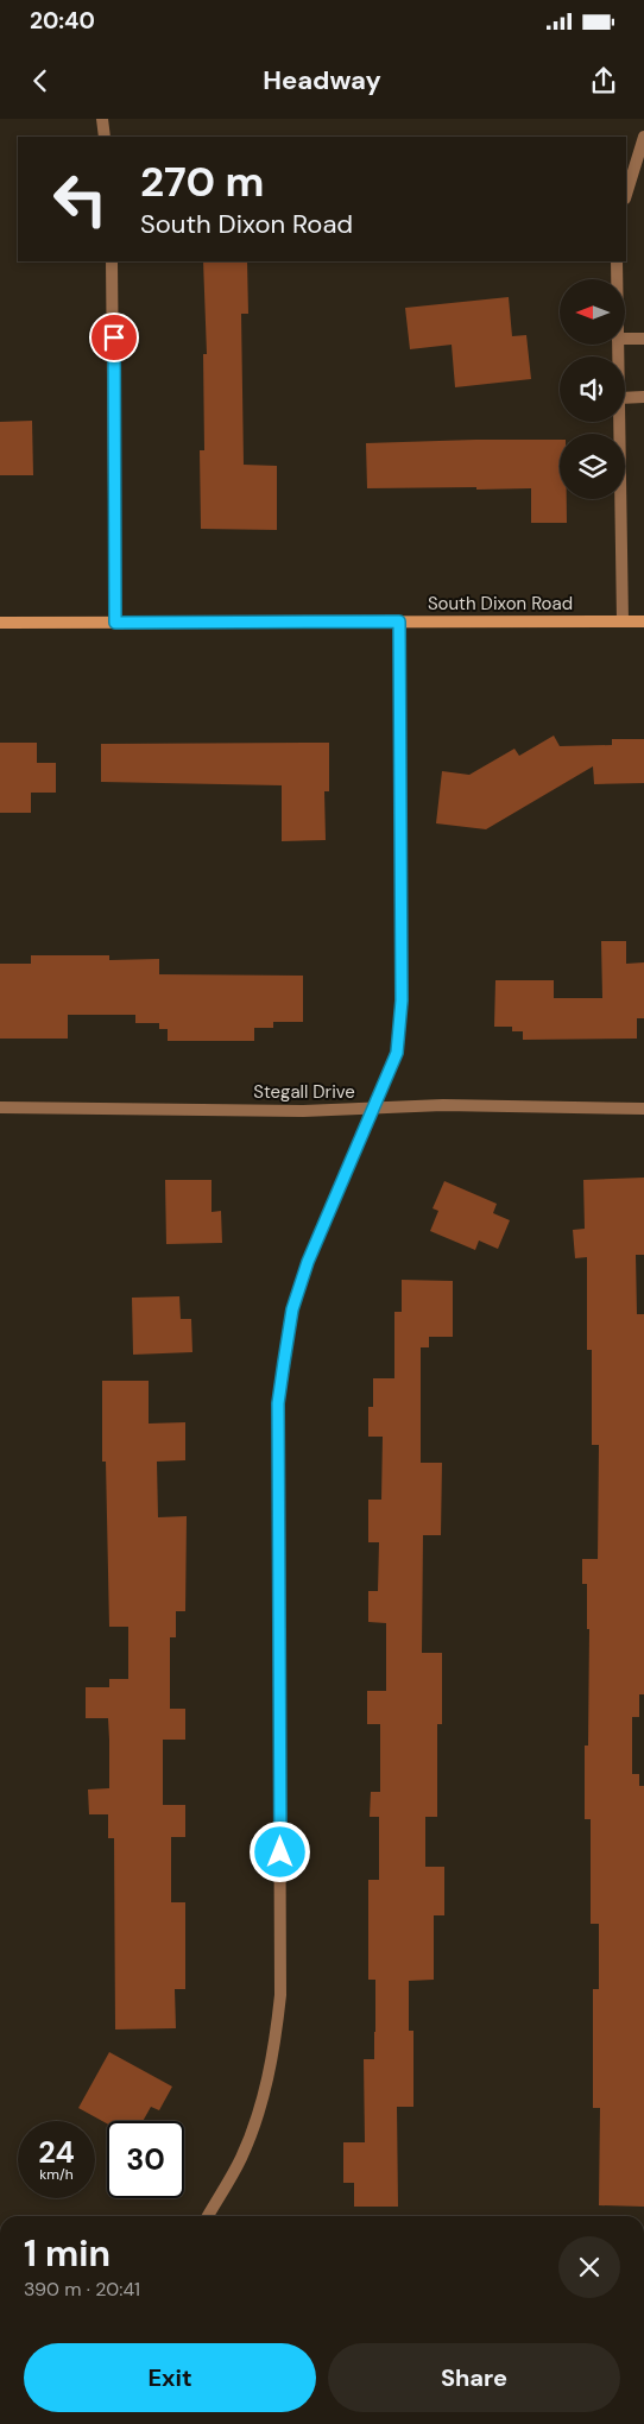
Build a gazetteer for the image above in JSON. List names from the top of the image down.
{
  "streets": {
    "main road": ["South Dixon Road"],
    "street": ["Stegall Drive"]
  },
  "north": "left",
  "page": {
    "status": "20:40",
    "header": "Headway",
    "turn": ["270 m", "South Dixon Road"],
    "speed": "24 km/h",
    "limit": "30",
    "heading": ["1 min", "390 m · 20:41"],
    "buttons": ["Exit", "Share"]
  }
}
